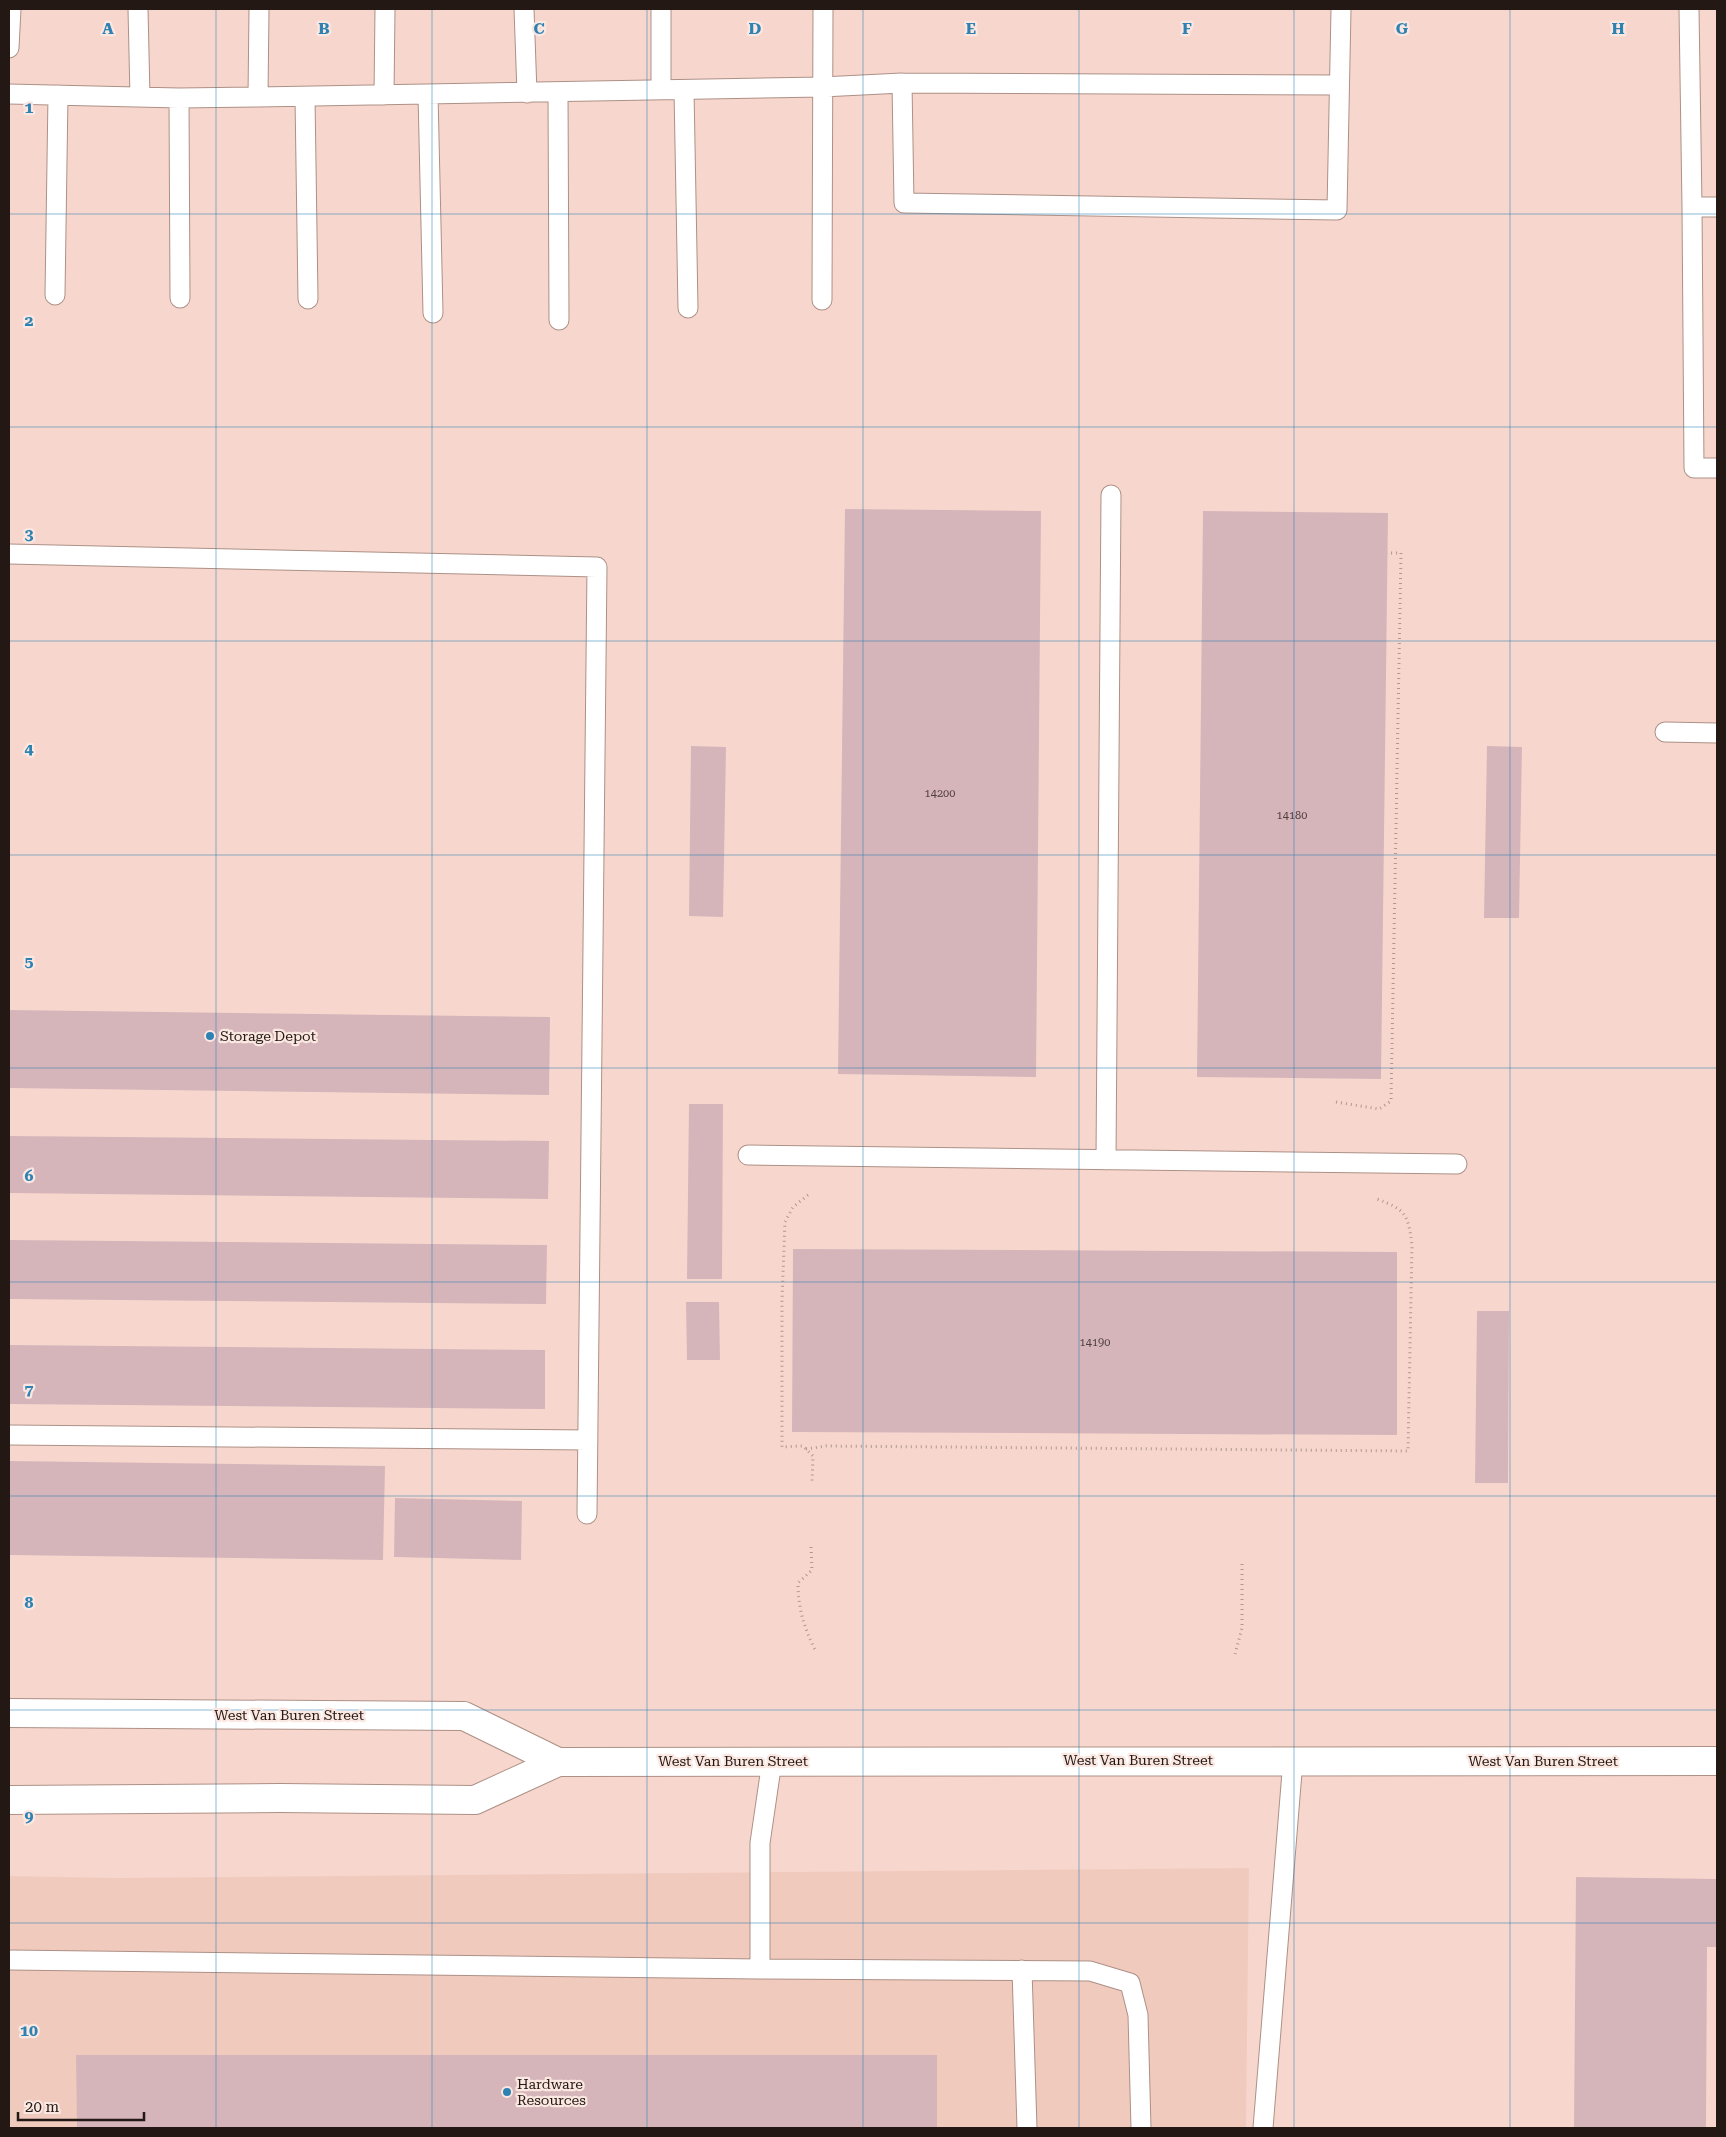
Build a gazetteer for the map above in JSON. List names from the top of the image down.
{
  "streets": {
    "main road": ["West Van Buren Street"]
  },
  "places": ["Storage Depot", "Hardware Resources"],
  "house_numbers": ["14200", "14180", "14190"],
  "scale_bar": "20 m",
  "grid": {
    "columns": [
      "A",
      "B",
      "C",
      "D",
      "E",
      "F",
      "G",
      "H"
    ],
    "rows": [
      "1",
      "2",
      "3",
      "4",
      "5",
      "6",
      "7",
      "8",
      "9",
      "10"
    ]
  }
}
